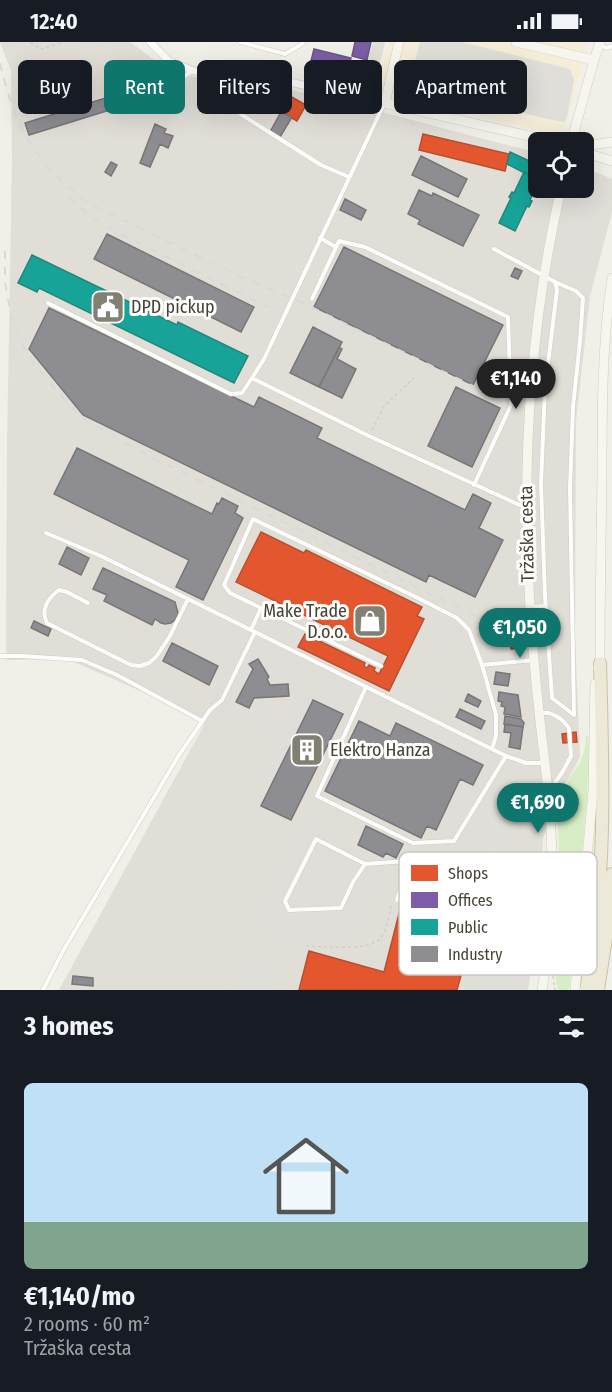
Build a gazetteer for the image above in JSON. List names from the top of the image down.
{
  "streets": {
    "street": ["Tržaška cesta"]
  },
  "places": {
    "public building": ["DPD pickup"],
    "shop": ["Make Trade D.o.o."],
    "building": ["Elektro Hanza"]
  },
  "legend": [
    "Shops",
    "Offices",
    "Public",
    "Industry"
  ],
  "page": {
    "status": "12:40",
    "chip": [
      "Buy",
      "Rent",
      "Filters",
      "New",
      "Apartment"
    ],
    "price": ["€1,140", "€1,050", "€1,690"],
    "heading": "3 homes",
    "list": [
      {
        "name": "€1,140/mo",
        "note": "2 rooms · 60 m² · Tržaška cesta"
      }
    ]
  }
}
